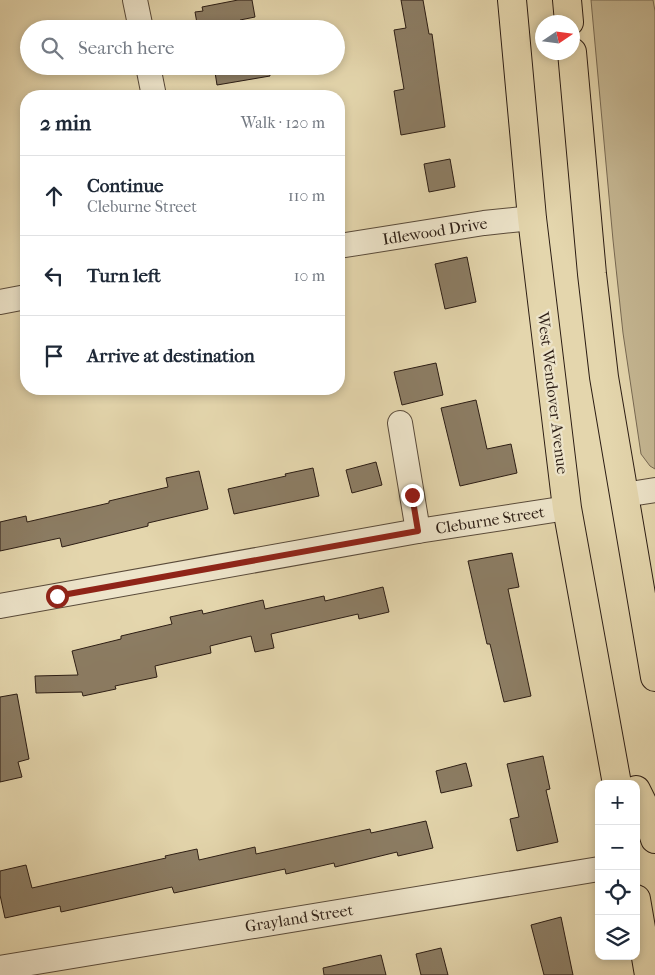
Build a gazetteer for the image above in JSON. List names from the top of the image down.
{
  "streets": {
    "highway": ["West Wendover Avenue"],
    "street": ["Idlewood Drive", "Cleburne Street", "Grayland Street"]
  },
  "crossings": [
    ["Idlewood Drive", "West Wendover Avenue"],
    ["West Wendover Avenue", "Cleburne Street"]
  ],
  "north": "right",
  "page": {
    "search": "Search here",
    "heading": ["2 min", "Walk · 120 m"],
    "list": [
      ["Continue", "Cleburne Street", "110 m"],
      ["Turn left", "10 m"],
      "Arrive at destination"
    ],
    "map_buttons": ["+", "−"]
  }
}
